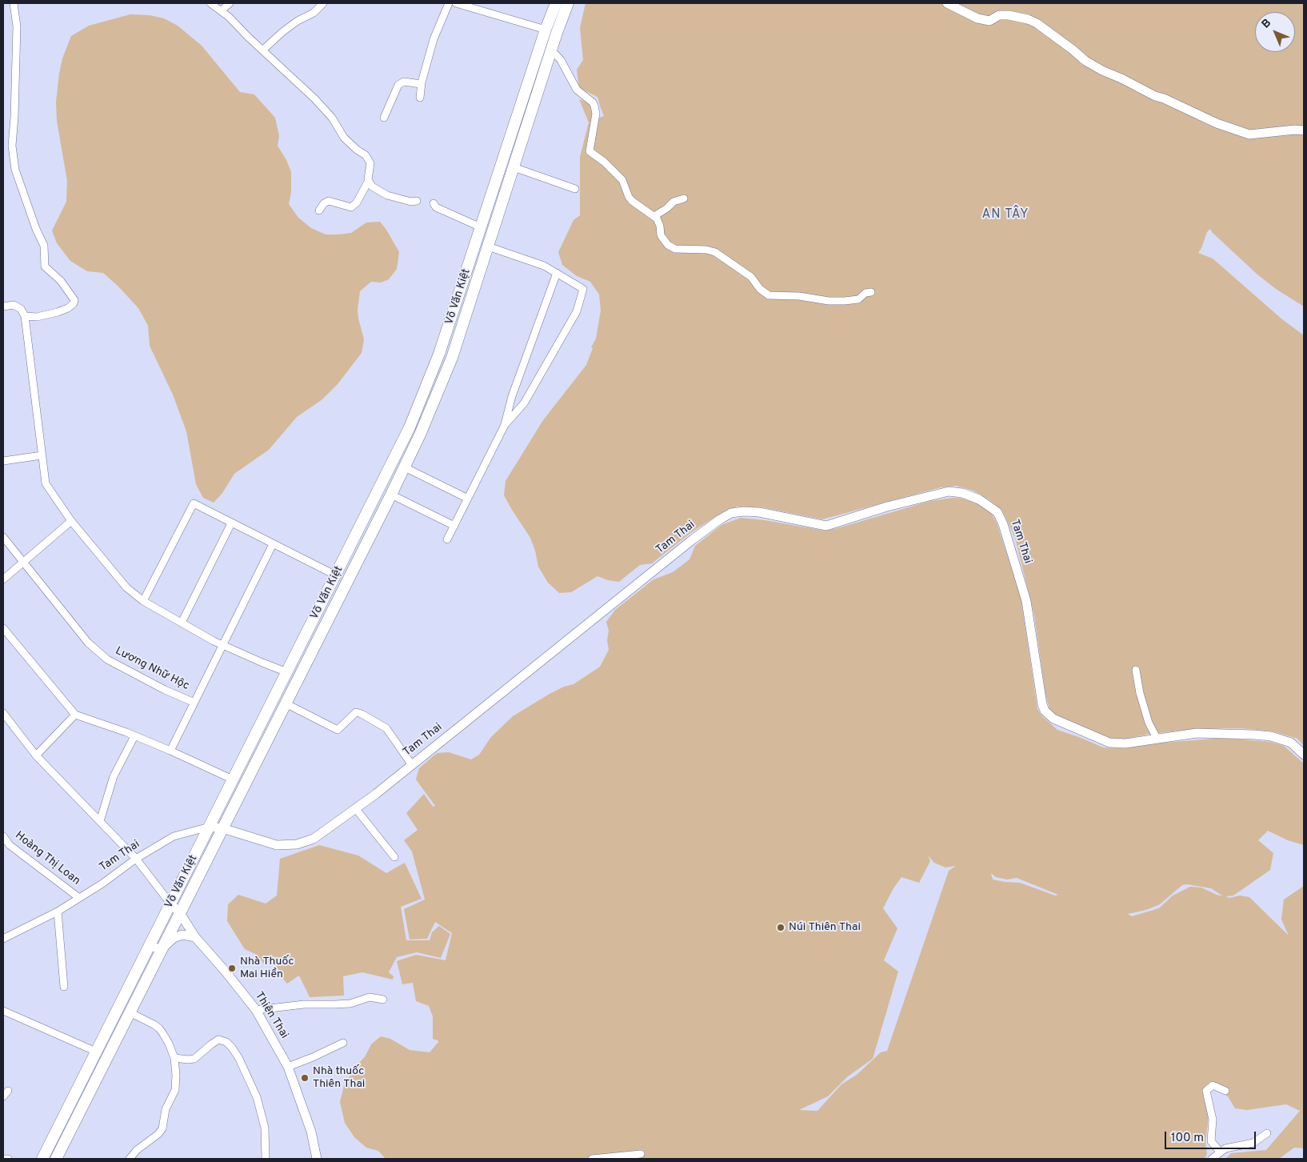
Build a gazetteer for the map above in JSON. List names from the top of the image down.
{
  "streets": {
    "main road": ["Võ Văn Kiệt"],
    "street": [
      "Tam Thai",
      "Lương Nhữ Hộc",
      "Hoàng Thị Loan",
      "Thiên Thai"
    ]
  },
  "crossings": [
    ["Võ Văn Kiệt", "Tam Thai"],
    ["Võ Văn Kiệt", "Thiên Thai"],
    ["Tam Thai", "Hoàng Thị Loan"]
  ],
  "districts": ["AN TÂY"],
  "places": ["Núi Thiên Thai", "Nhà Thuốc Mai Hiền", "Nhà thuốc Thiên Thai"],
  "scale_bar": "100 m",
  "north": "top left"
}
